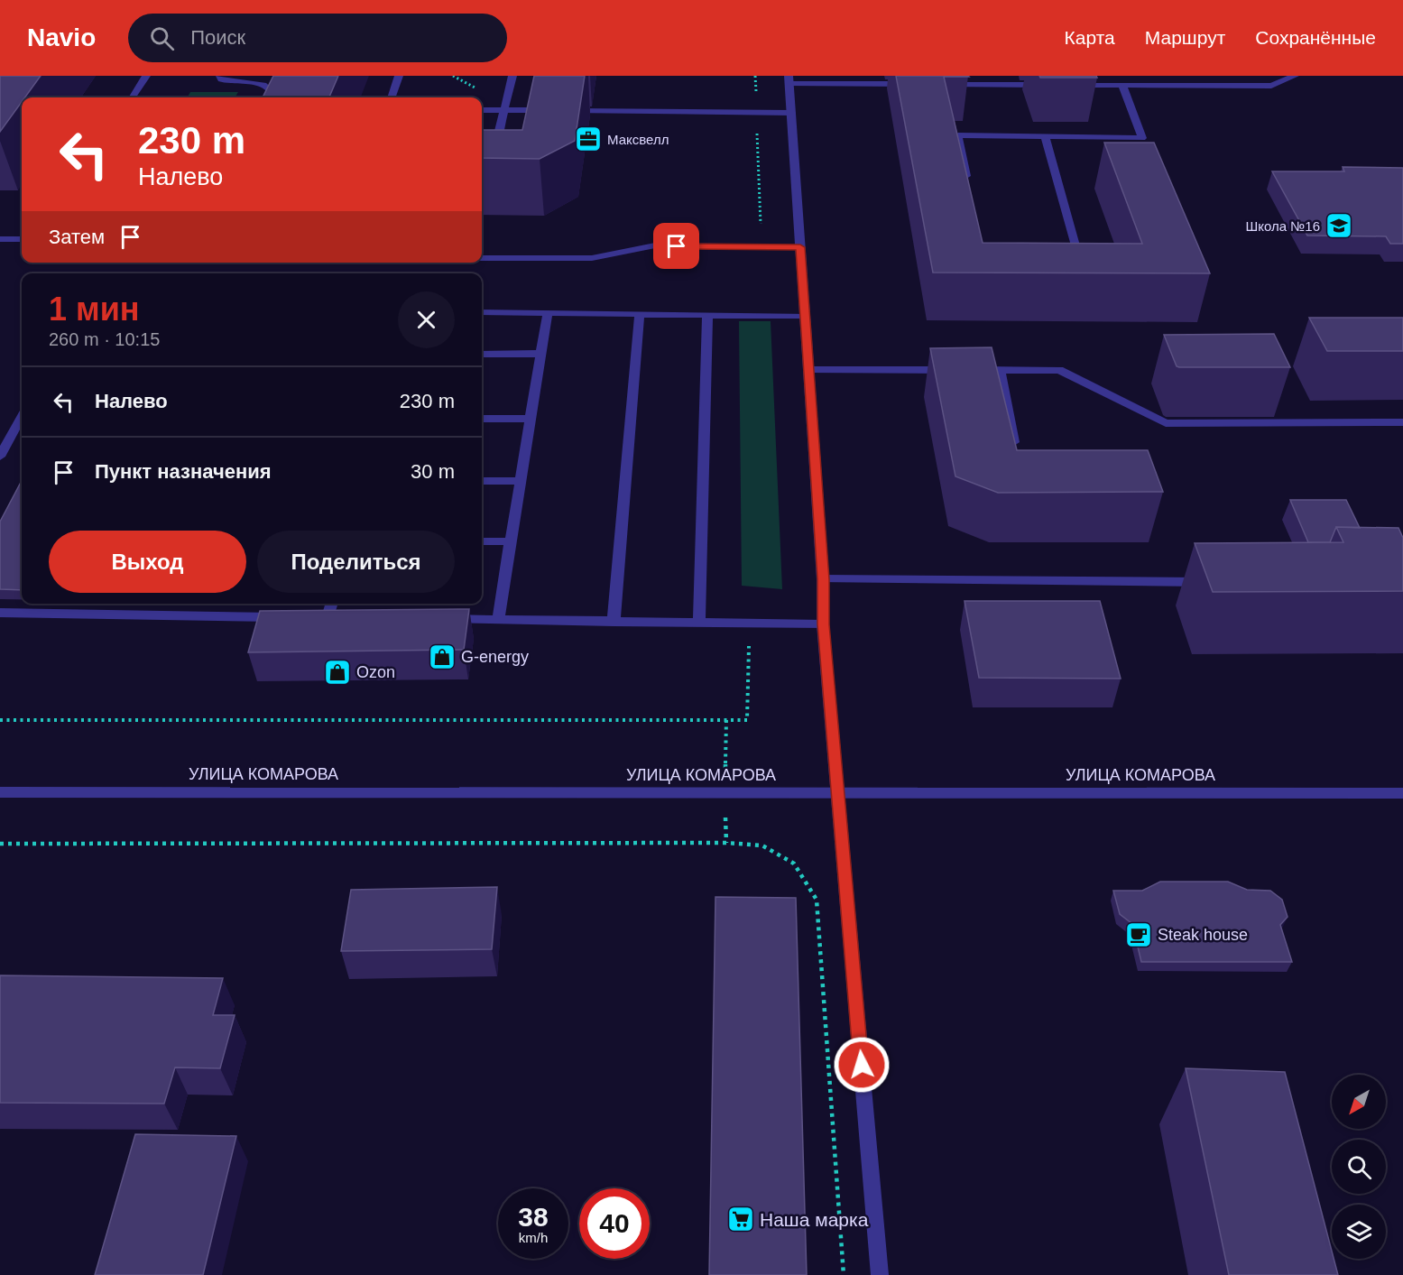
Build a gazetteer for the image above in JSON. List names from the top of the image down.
{
  "streets": {
    "street": ["УЛИЦА КОМАРОВА"]
  },
  "places": {
    "office": ["Максвелл"],
    "school or university": ["Школа №16"],
    "shop": ["G-energy", "Ozon"],
    "cafe": ["Steak house"],
    "supermarket": ["Наша марка"]
  },
  "north": "bottom left",
  "page": {
    "header": "Navio",
    "search": "Поиск",
    "nav": ["Карта", "Маршрут", "Сохранённые"],
    "turn": ["230 m", "Налево"],
    "then": "Затем",
    "heading": ["1 мин", "260 m · 10:15"],
    "list": [
      {
        "name": "Налево",
        "value": "230 m"
      },
      {
        "name": "Пункт назначения",
        "value": "30 m"
      }
    ],
    "buttons": ["Выход", "Поделиться"],
    "speed": "38 km/h",
    "limit": "40"
  }
}
